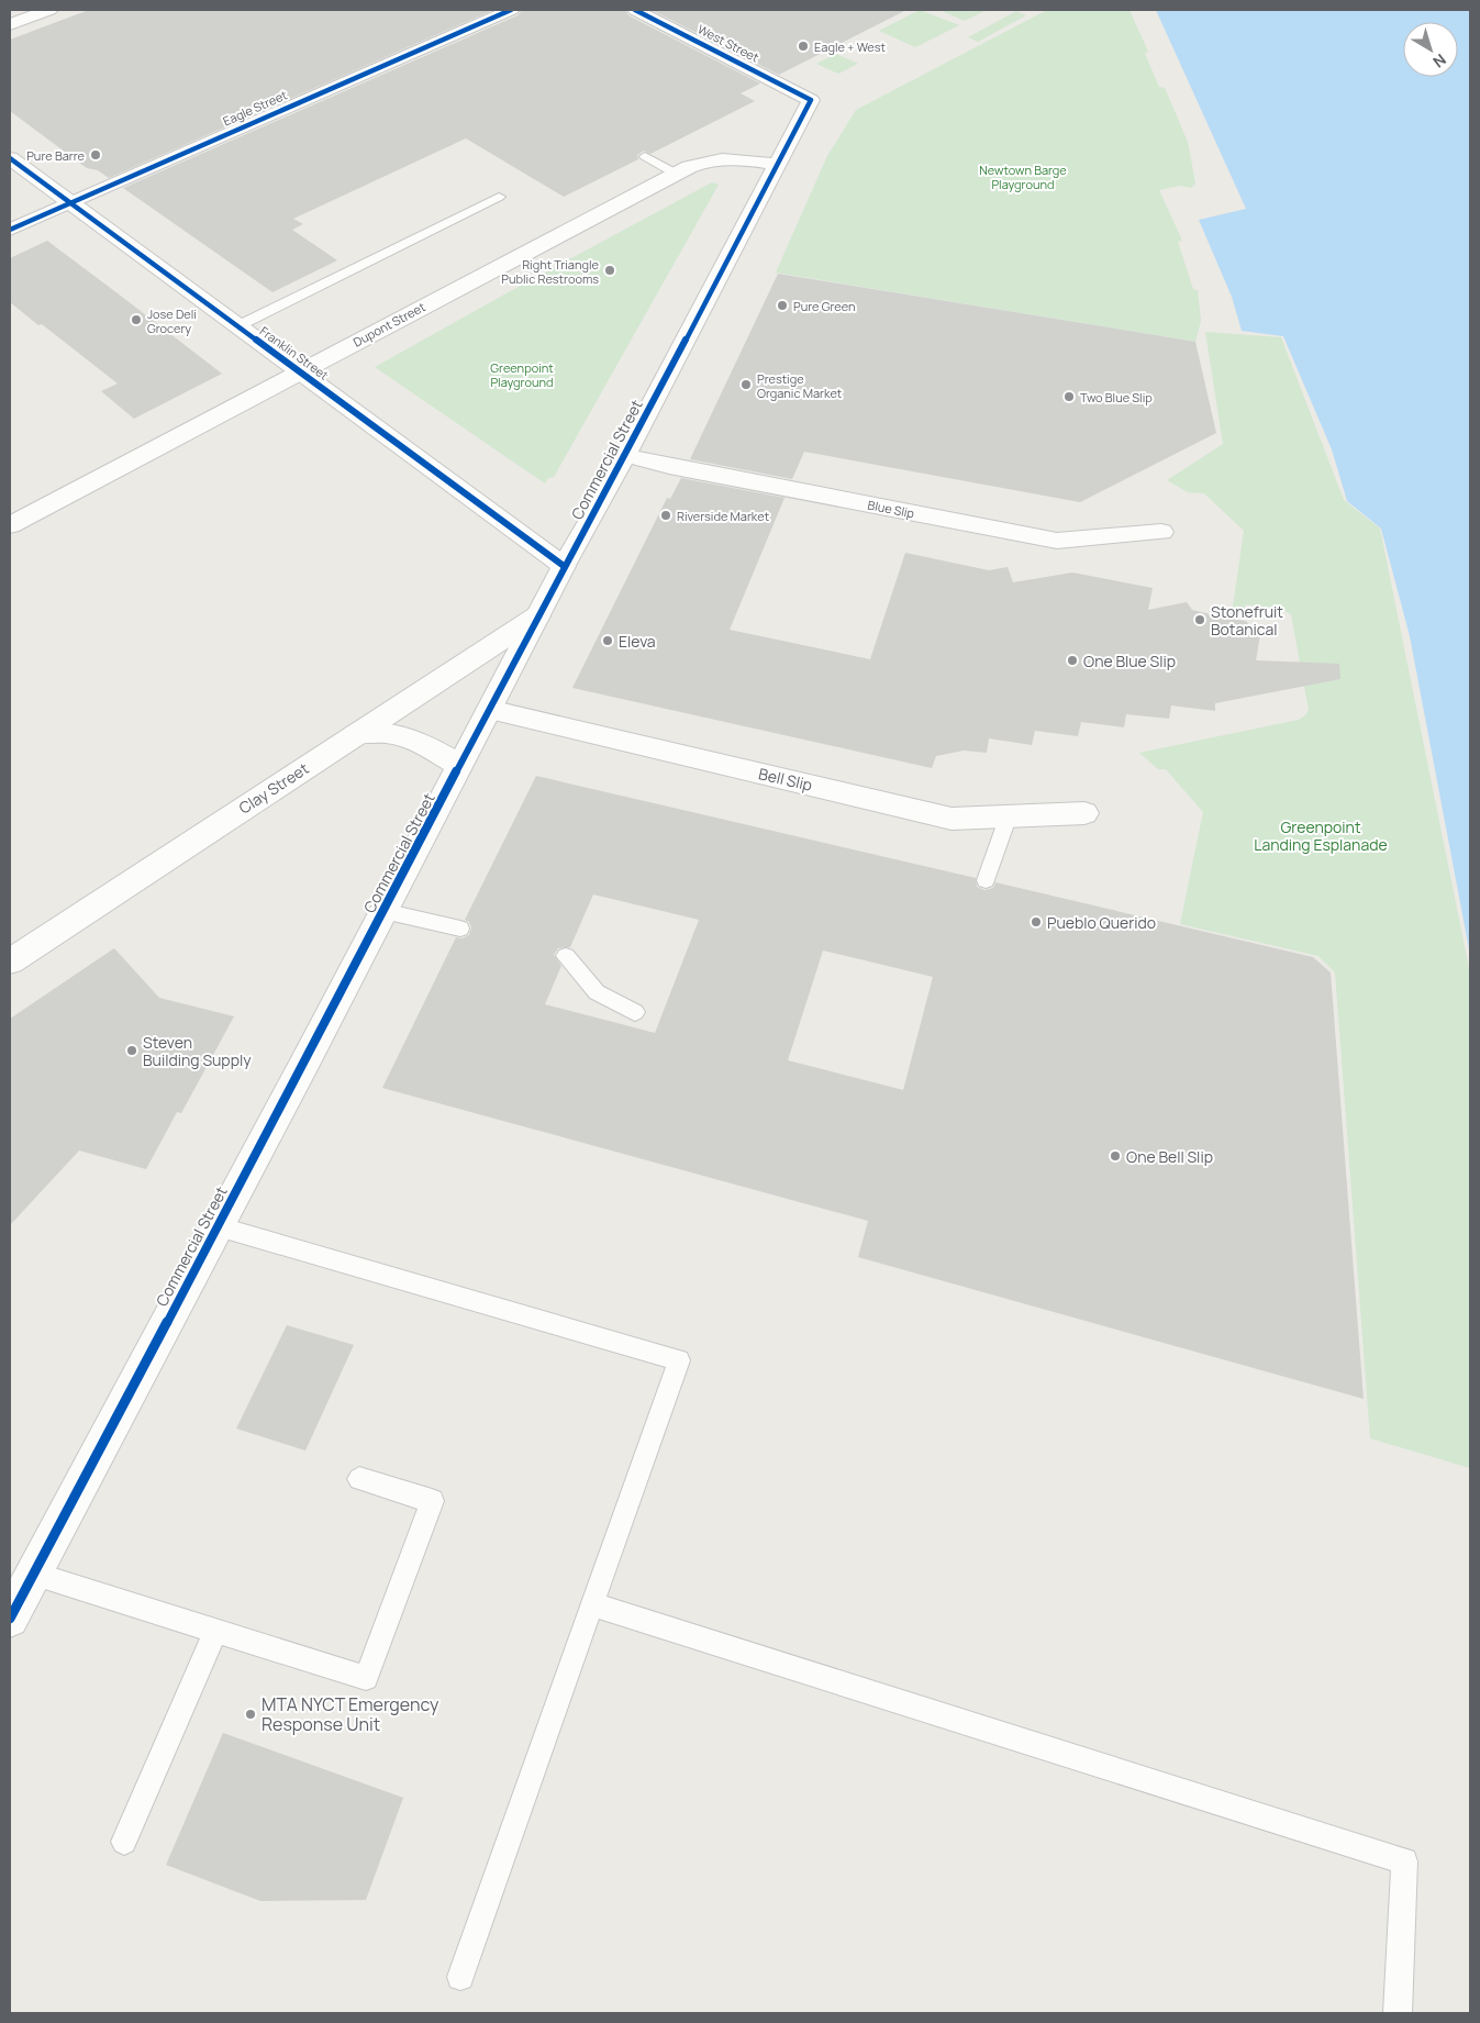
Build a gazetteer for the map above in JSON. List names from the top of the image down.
{
  "streets": {
    "street": [
      "West Street",
      "Eagle Street",
      "Dupont Street",
      "Franklin Street",
      "Commercial Street",
      "Blue Slip",
      "Bell Slip",
      "Clay Street"
    ]
  },
  "crossings": [
    ["West Street", "Commercial Street"],
    ["Eagle Street", "Franklin Street"],
    ["Dupont Street", "Franklin Street"],
    ["Dupont Street", "Commercial Street"],
    ["Franklin Street", "Commercial Street"],
    ["Commercial Street", "Blue Slip"],
    ["Commercial Street", "Bell Slip"],
    ["Commercial Street", "Clay Street"]
  ],
  "parks": ["Newtown Barge Playground", "Greenpoint Playground", "Greenpoint Landing Esplanade"],
  "places": [
    "Eagle + West",
    "Pure Barre",
    "Right Triangle Public Restrooms",
    "Pure Green",
    "Jose Deli Grocery",
    "Prestige Organic Market",
    "Two Blue Slip",
    "Riverside Market",
    "Stonefruit Botanical",
    "Eleva",
    "One Blue Slip",
    "Pueblo Querido",
    "Steven Building Supply",
    "One Bell Slip",
    "MTA NYCT Emergency Response Unit"
  ],
  "north": "bottom right"
}
